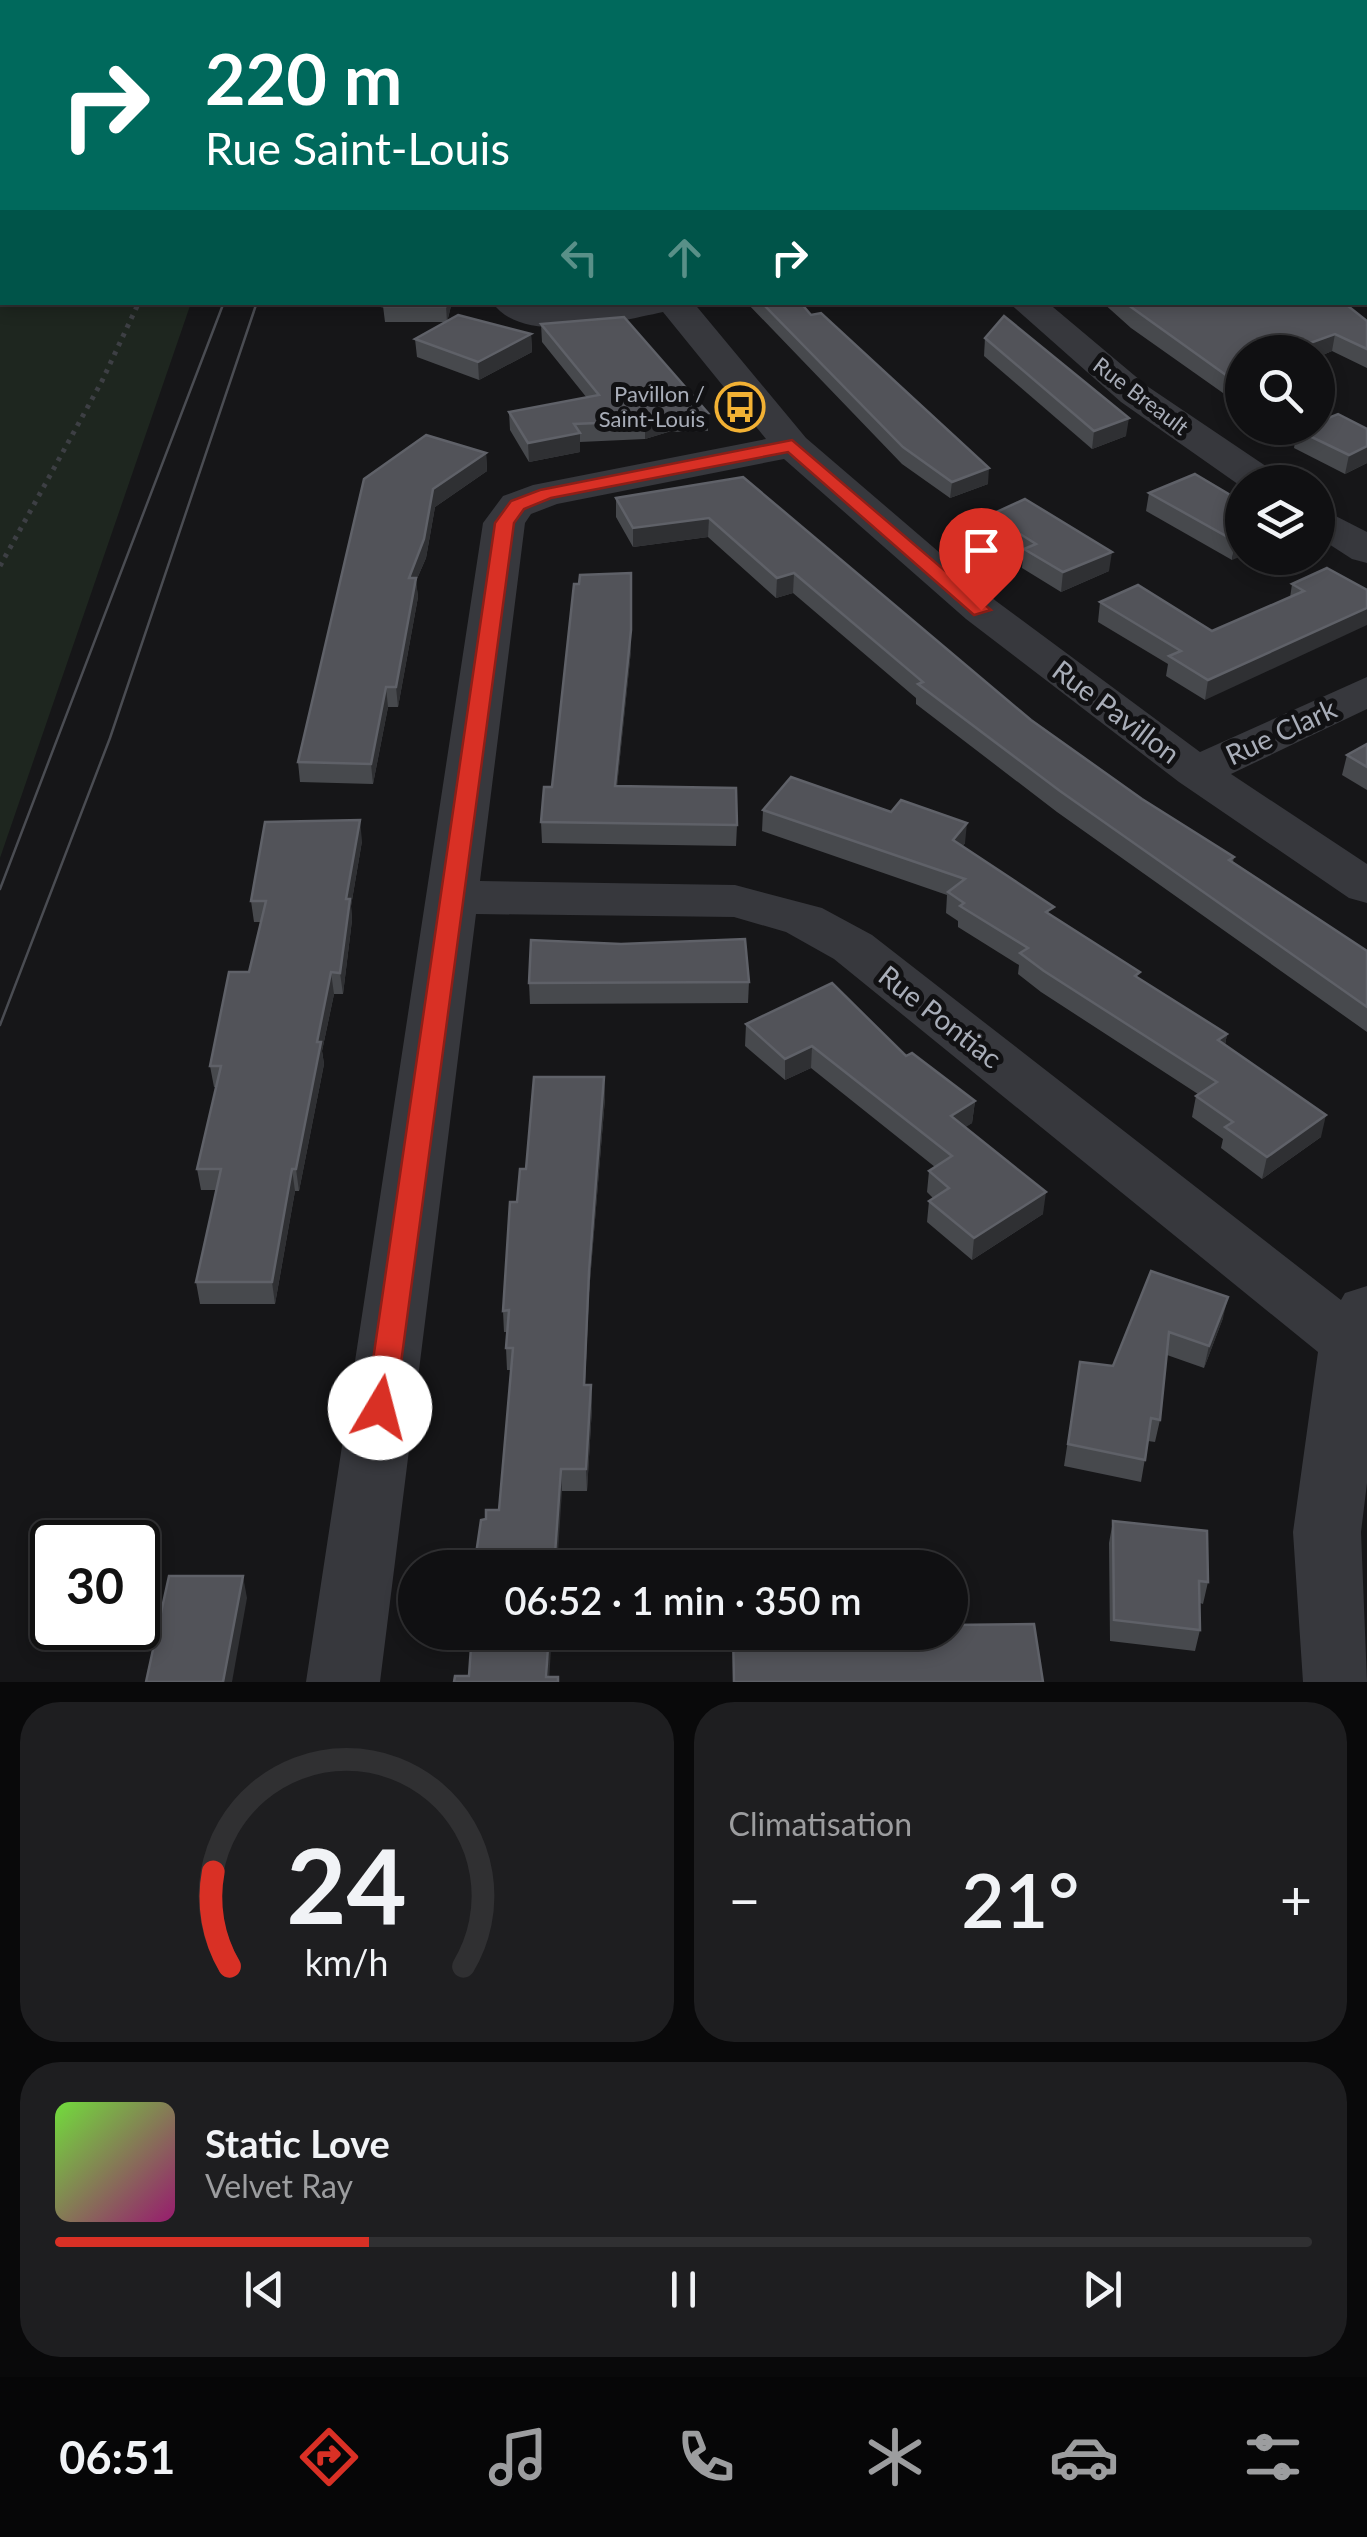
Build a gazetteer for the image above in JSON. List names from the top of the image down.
{
  "streets": {
    "street": [
      "Rue Breault",
      "Rue Pavillon",
      "Rue Clark",
      "Rue Pontiac"
    ]
  },
  "crossings": [
    ["Rue Pavillon", "Rue Clark"]
  ],
  "places": {
    "bus stop": ["Pavillon / Saint-Louis"]
  },
  "page": {
    "turn": ["220 m", "Rue Saint-Louis"],
    "limit": "30",
    "trip": "06:52 · 1 min · 350 m",
    "tile": "Climatisation",
    "heat": ["−", "21°", "+"],
    "song": ["Static Love", "Velvet Ray"],
    "tabs": "06:51",
    "gauge": ["24", "km/h"]
  }
}
